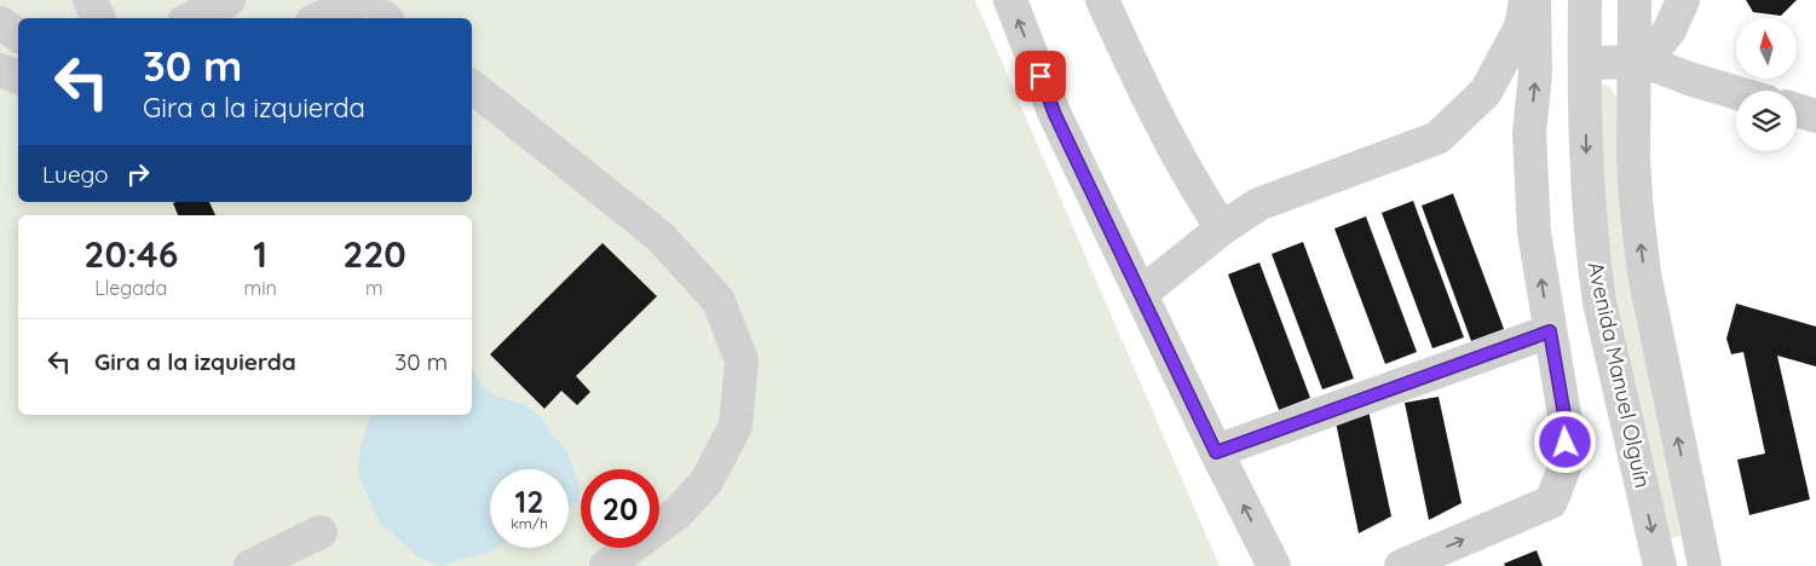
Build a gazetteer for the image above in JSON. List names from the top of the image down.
{
  "streets": {
    "street": ["Avenida Manuel Olguín"]
  },
  "north": "top",
  "page": {
    "turn": ["30 m", "Gira a la izquierda"],
    "then": "Luego",
    "eta": [
      "20:46",
      "Llegada",
      "1",
      "min",
      "220",
      "m"
    ],
    "list": [
      {
        "name": "Gira a la izquierda",
        "value": "30 m"
      }
    ],
    "speed": "12 km/h",
    "limit": "20"
  }
}
